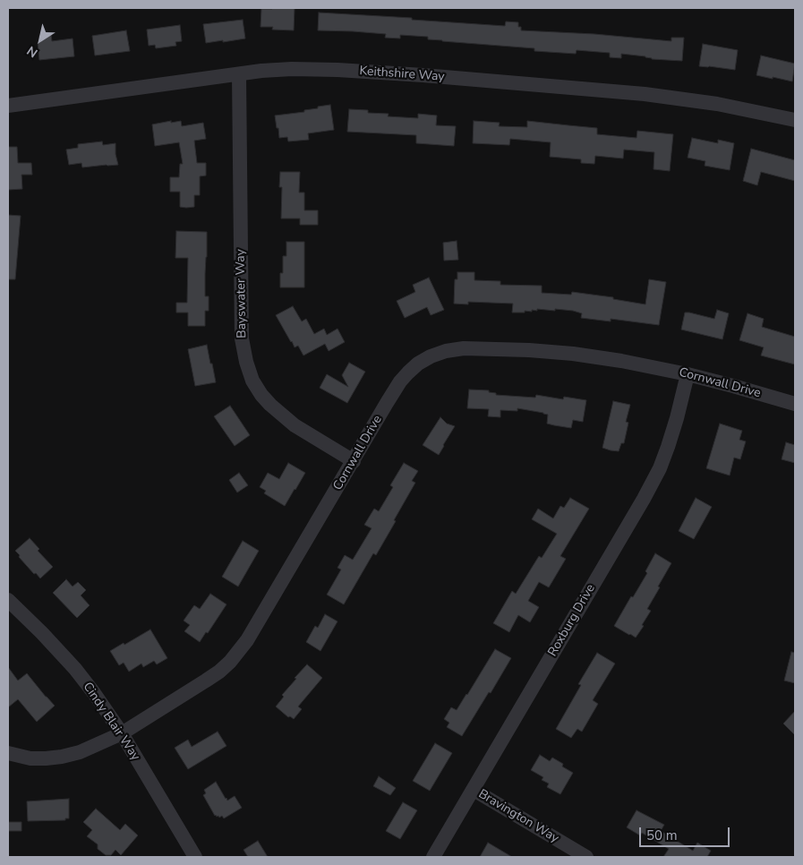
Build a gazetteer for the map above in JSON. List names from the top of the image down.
{
  "streets": {
    "street": [
      "Keithshire Way",
      "Bayswater Way",
      "Cornwall Drive",
      "Roxburg Drive",
      "Cindy Blair Way",
      "Bravington Way"
    ]
  },
  "crossings": [
    ["Keithshire Way", "Bayswater Way"],
    ["Bayswater Way", "Cornwall Drive"],
    ["Cornwall Drive", "Roxburg Drive"],
    ["Cornwall Drive", "Cindy Blair Way"],
    ["Roxburg Drive", "Bravington Way"]
  ],
  "scale_bar": "50 m",
  "north": "bottom left"
}
